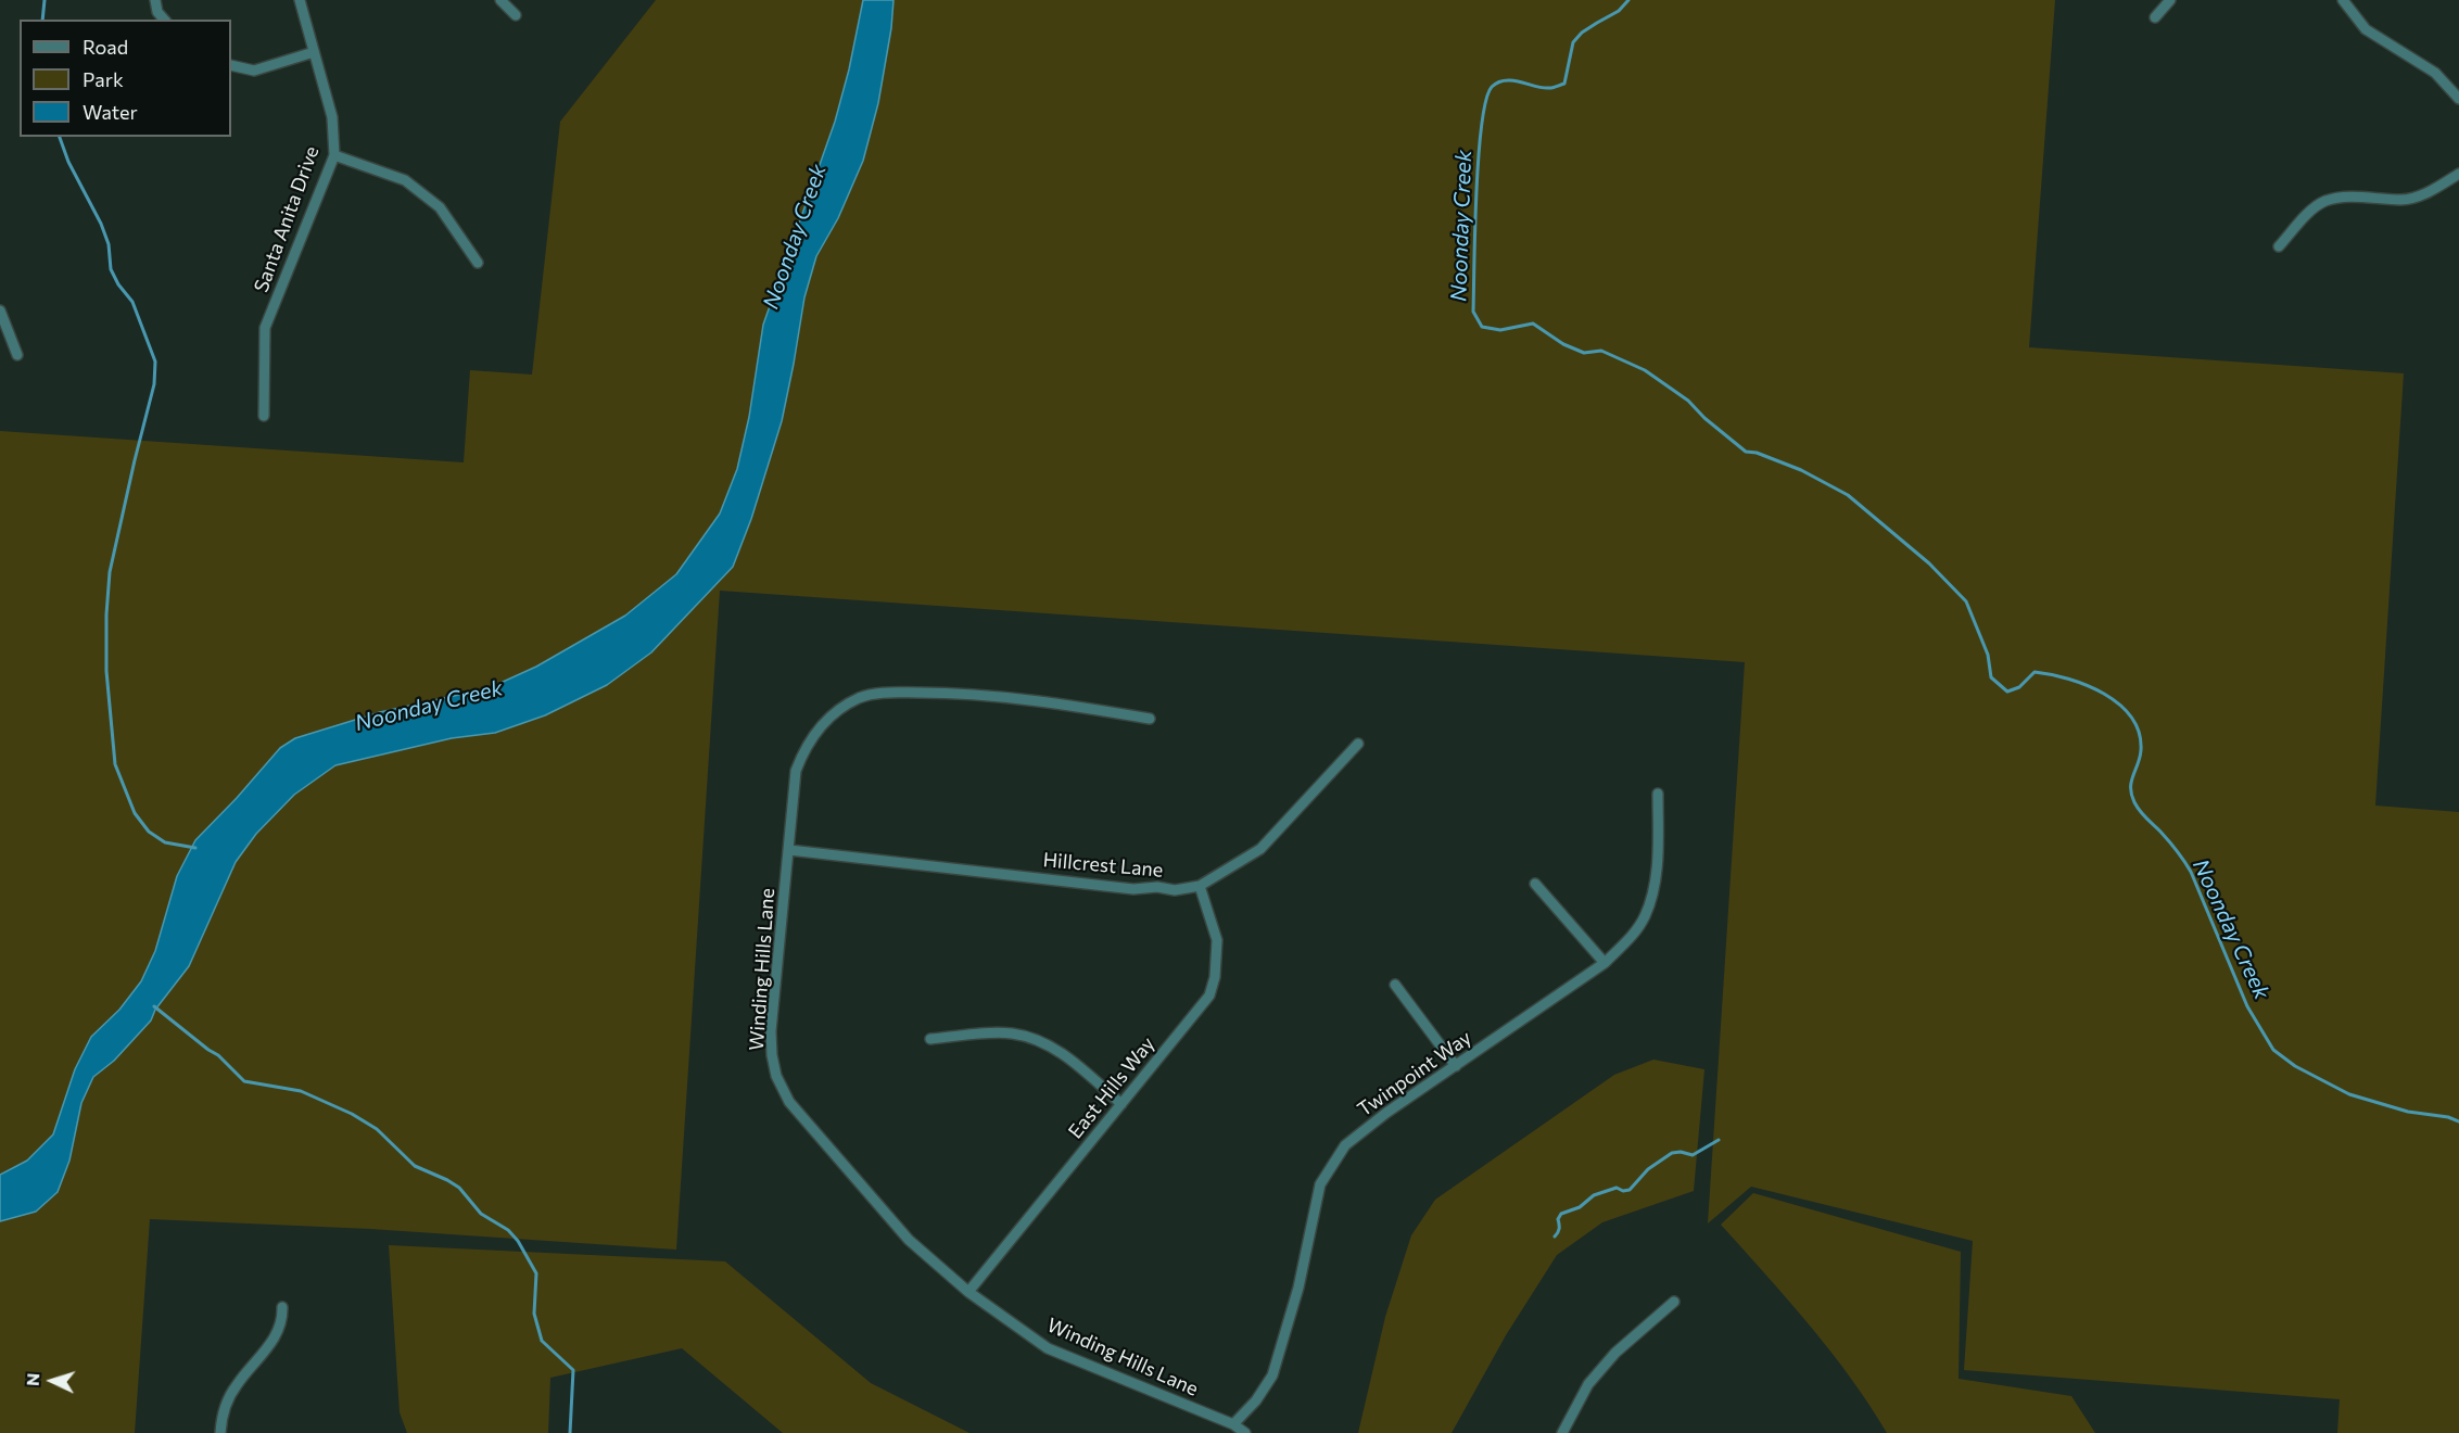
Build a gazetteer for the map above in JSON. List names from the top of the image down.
{
  "streets": {
    "street": [
      "Santa Anita Drive",
      "Hillcrest Lane",
      "Winding Hills Lane",
      "Twinpoint Way",
      "East Hills Way"
    ]
  },
  "crossings": [
    ["Hillcrest Lane", "Winding Hills Lane"],
    ["Hillcrest Lane", "East Hills Way"],
    ["Winding Hills Lane", "Twinpoint Way"],
    ["Winding Hills Lane", "East Hills Way"]
  ],
  "water": ["Noonday Creek"],
  "legend": ["Road", "Park", "Water"],
  "north": "left"
}
